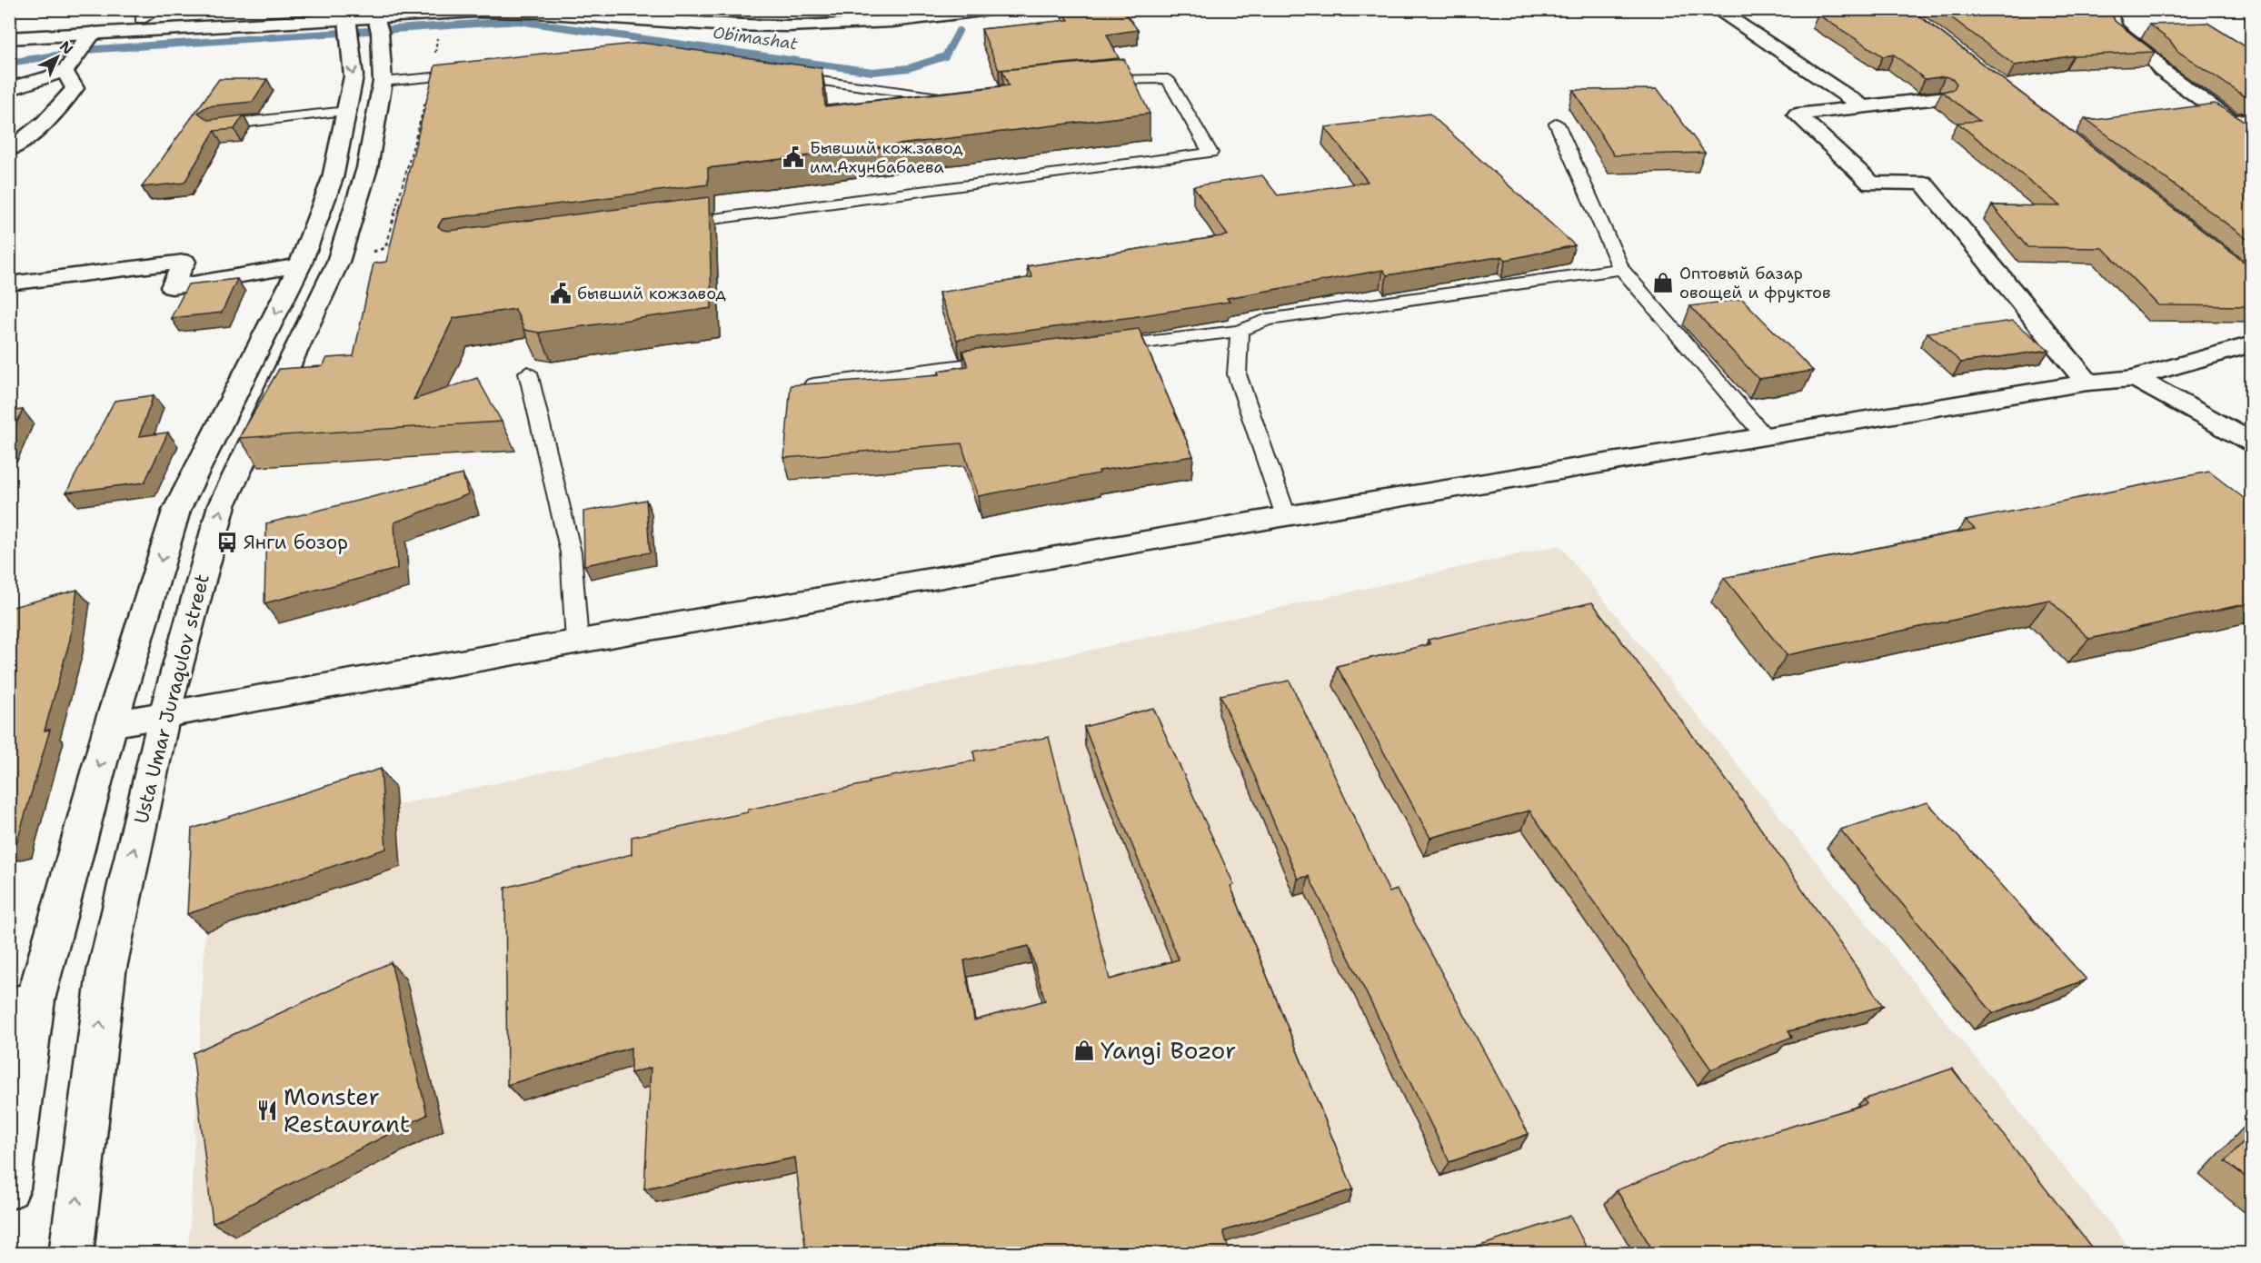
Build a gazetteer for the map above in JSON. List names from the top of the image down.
{
  "streets": {
    "main road": ["Usta Umar Juraqulov street"]
  },
  "water": ["Obimashat"],
  "places": {
    "public building": ["Бывший кож.завод им.Ахунбабаева", "бывший кожзавод"],
    "shop": ["Оптовый базар овощей и фруктов", "Yangi Bozor"],
    "bus stop": ["Янги бозор"],
    "restaurant": ["Monster Restaurant"]
  },
  "north": "top right"
}
